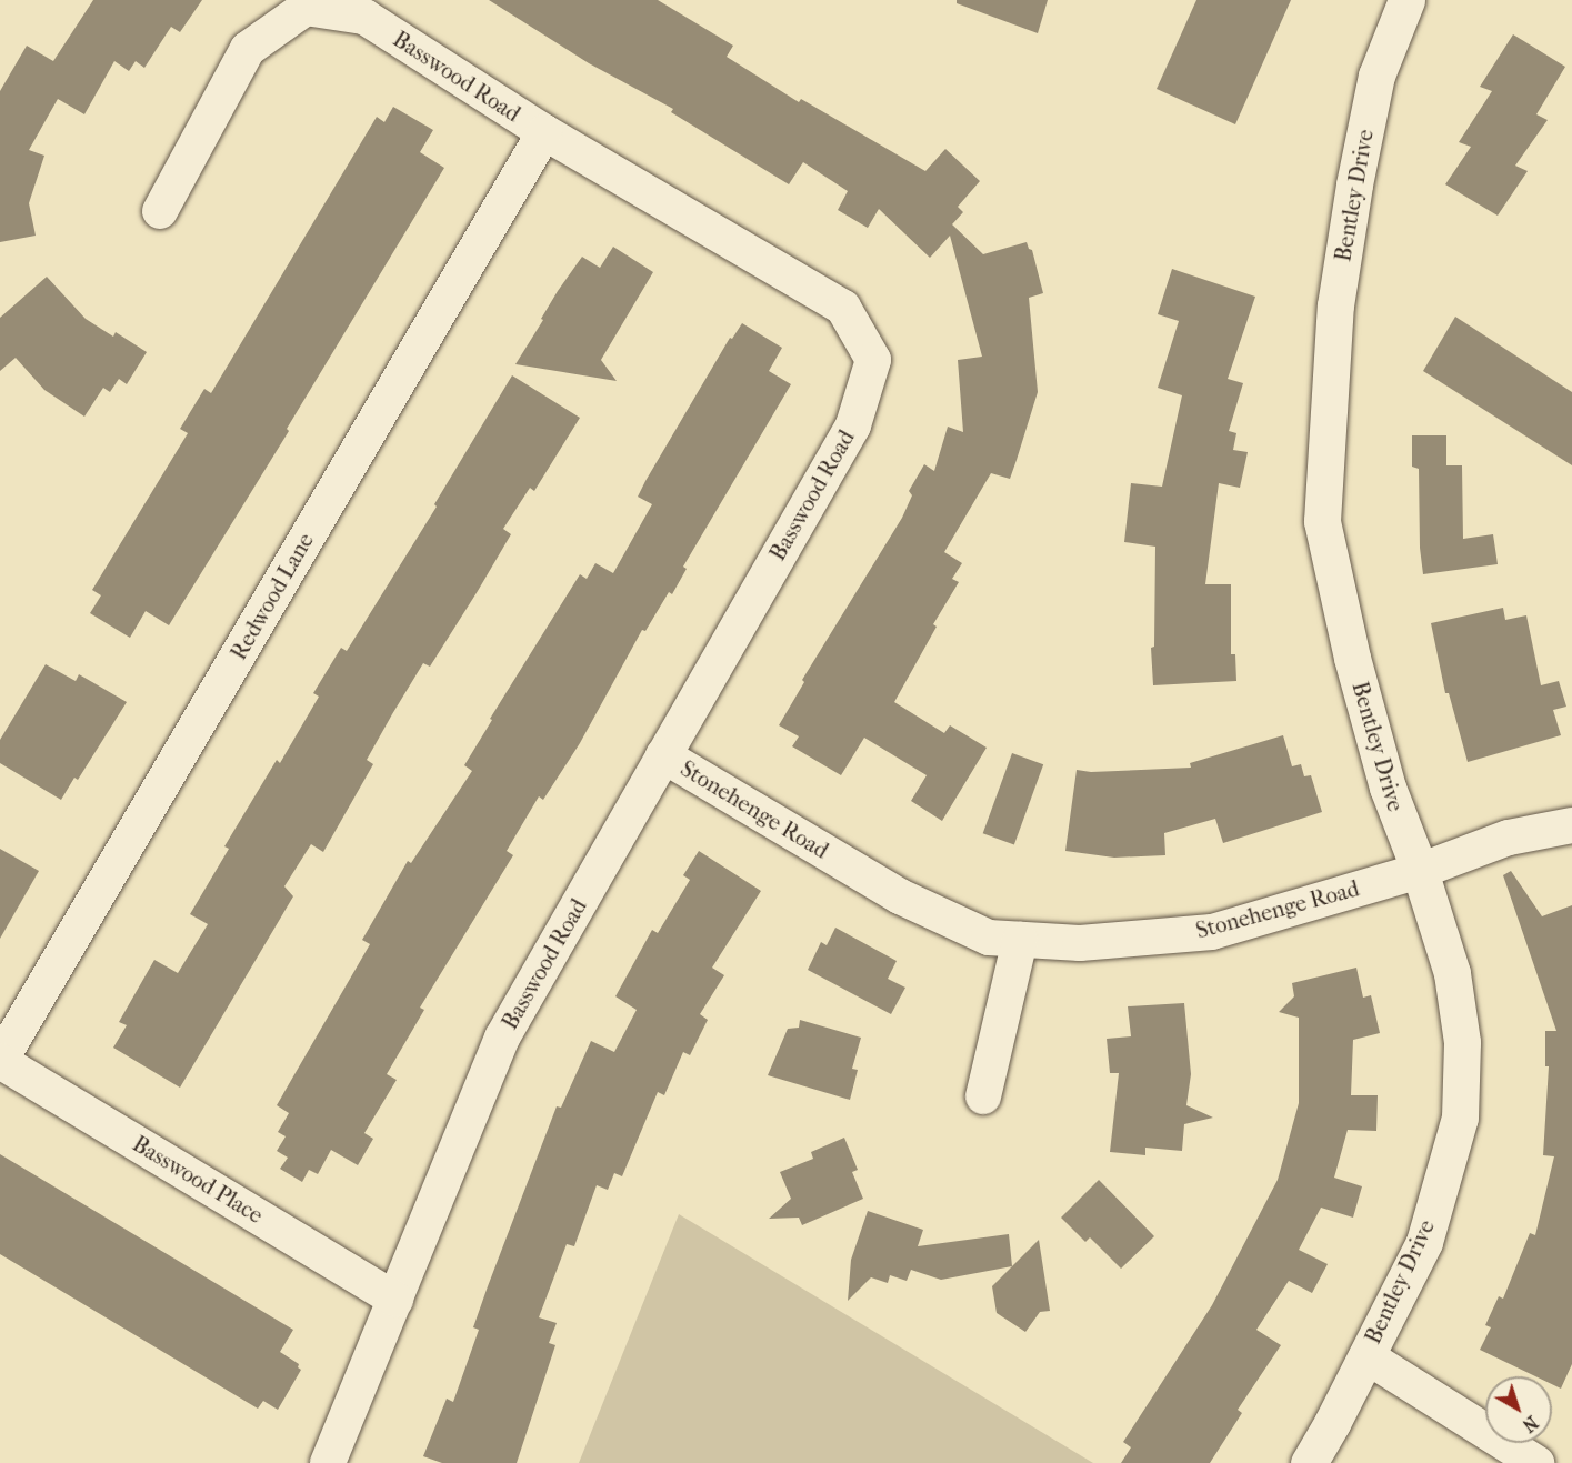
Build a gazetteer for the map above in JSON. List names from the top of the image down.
{
  "streets": {
    "street": [
      "Basswood Road",
      "Bentley Drive",
      "Redwood Lane",
      "Stonehenge Road",
      "Basswood Place"
    ]
  },
  "crossings": [
    ["Basswood Road", "Redwood Lane"],
    ["Basswood Road", "Stonehenge Road"],
    ["Basswood Road", "Basswood Place"],
    ["Bentley Drive", "Stonehenge Road"],
    ["Redwood Lane", "Basswood Place"]
  ],
  "north": "bottom right"
}
